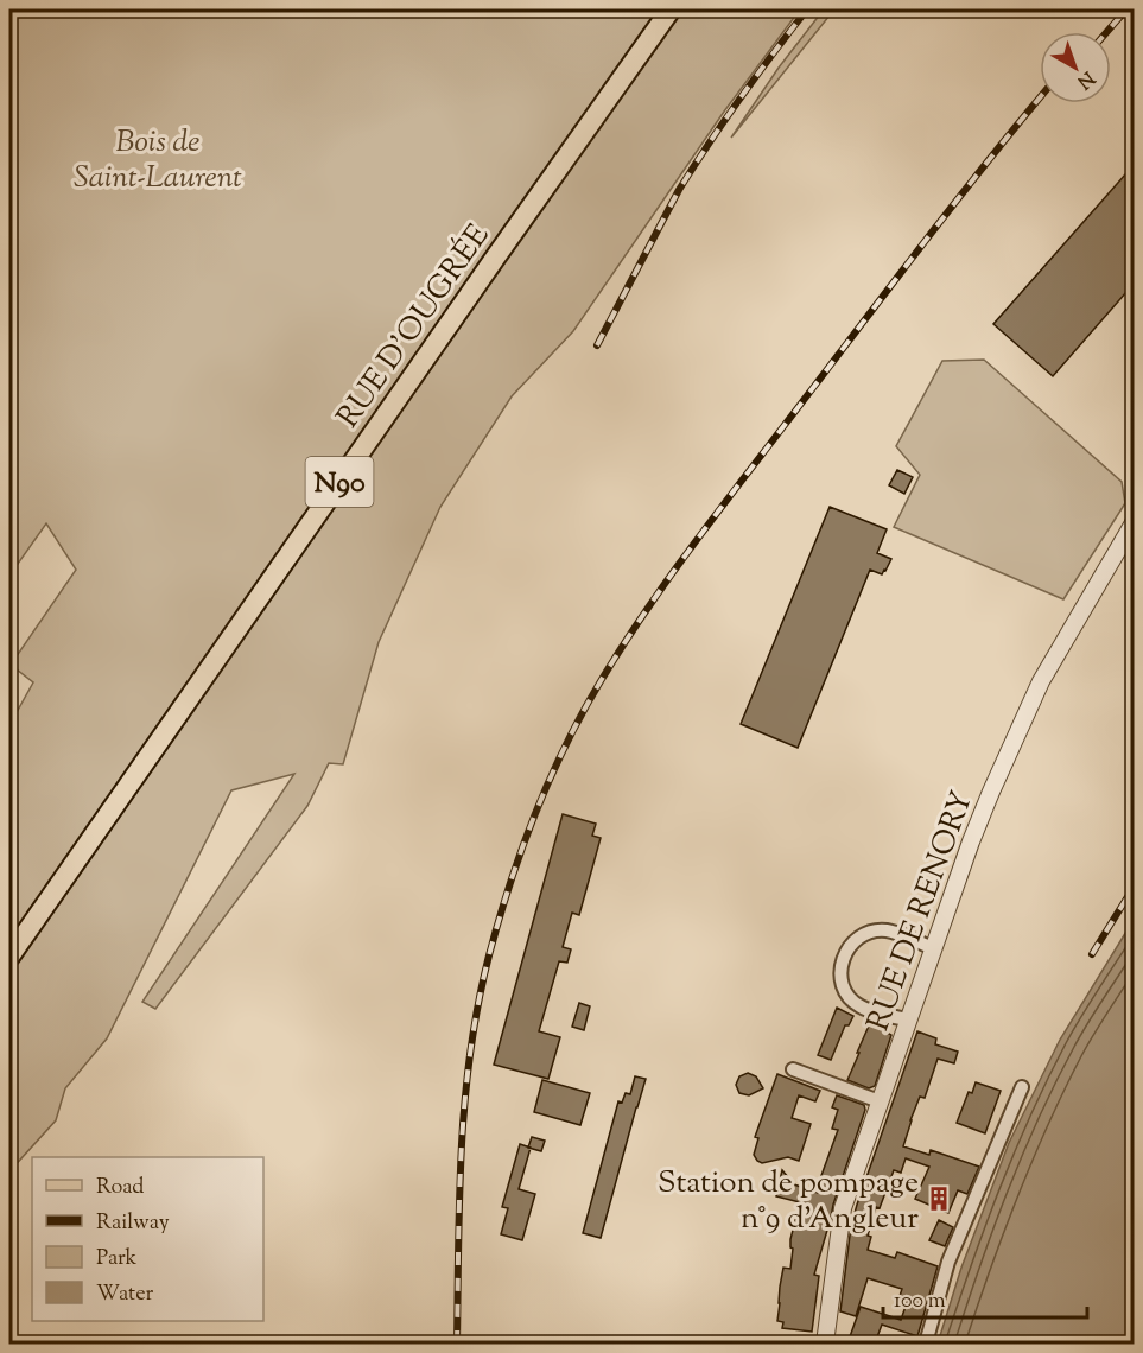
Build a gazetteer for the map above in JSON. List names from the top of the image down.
{
  "streets": {
    "main road": ["RUE D'OUGRÉE", "N90"],
    "street": ["RUE DE RENORY"]
  },
  "parks": ["Bois de Saint-Laurent"],
  "places": {
    "building": ["Station de pompage n°9 d'Angleur"]
  },
  "legend": [
    "Road",
    "Railway",
    "Park",
    "Water"
  ],
  "scale_bar": "100 m",
  "north": "bottom right"
}
